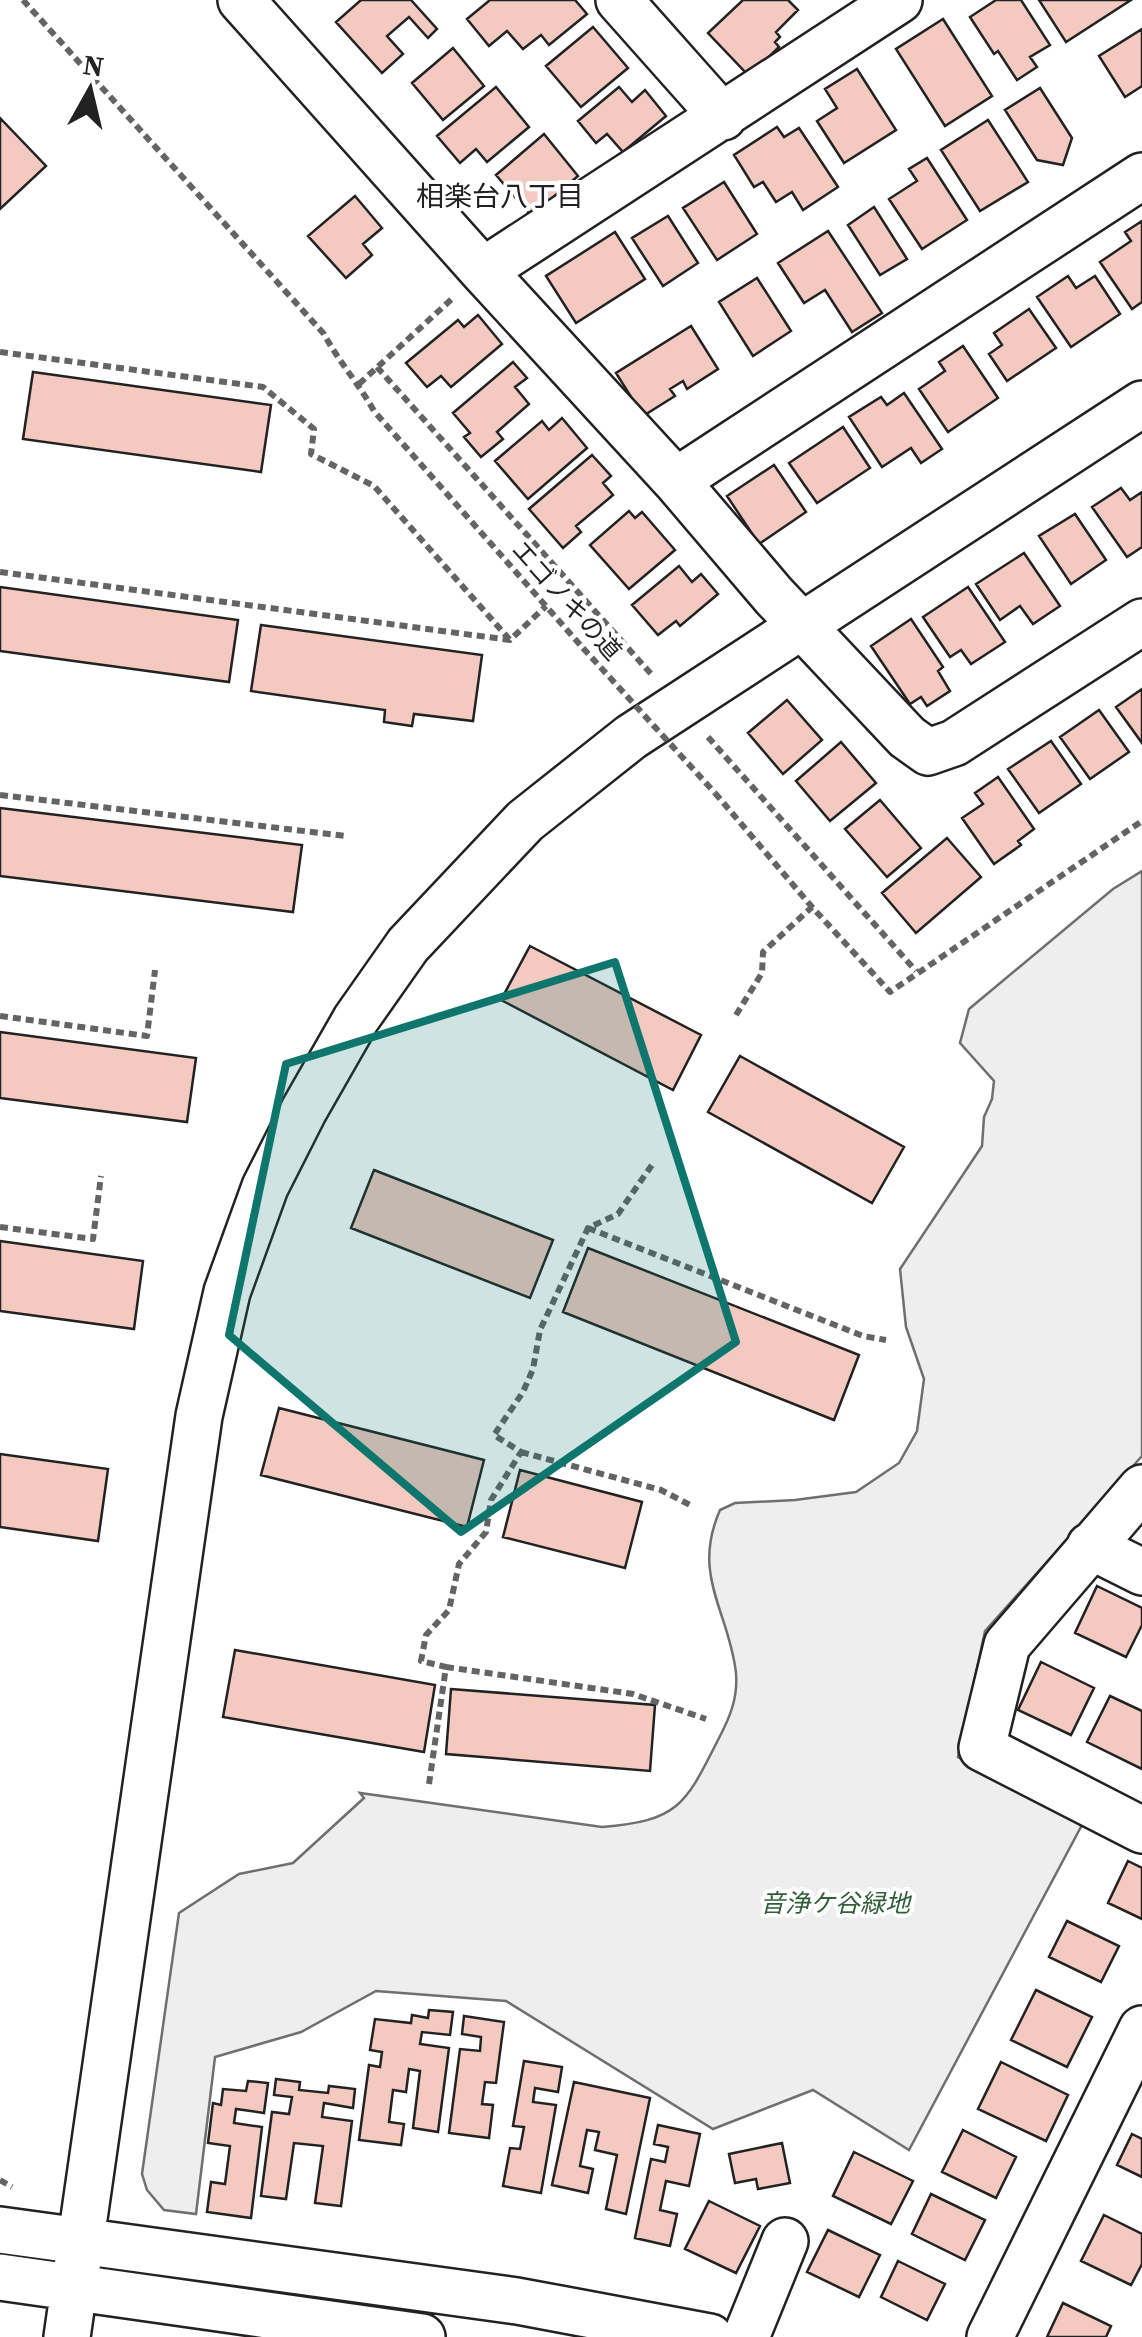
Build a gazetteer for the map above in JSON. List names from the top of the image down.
{
  "streets": {
    "path": ["エゴノキの道"]
  },
  "districts": ["相楽台八丁目"],
  "parks": ["音浄ケ谷緑地"],
  "north": "top"
}
